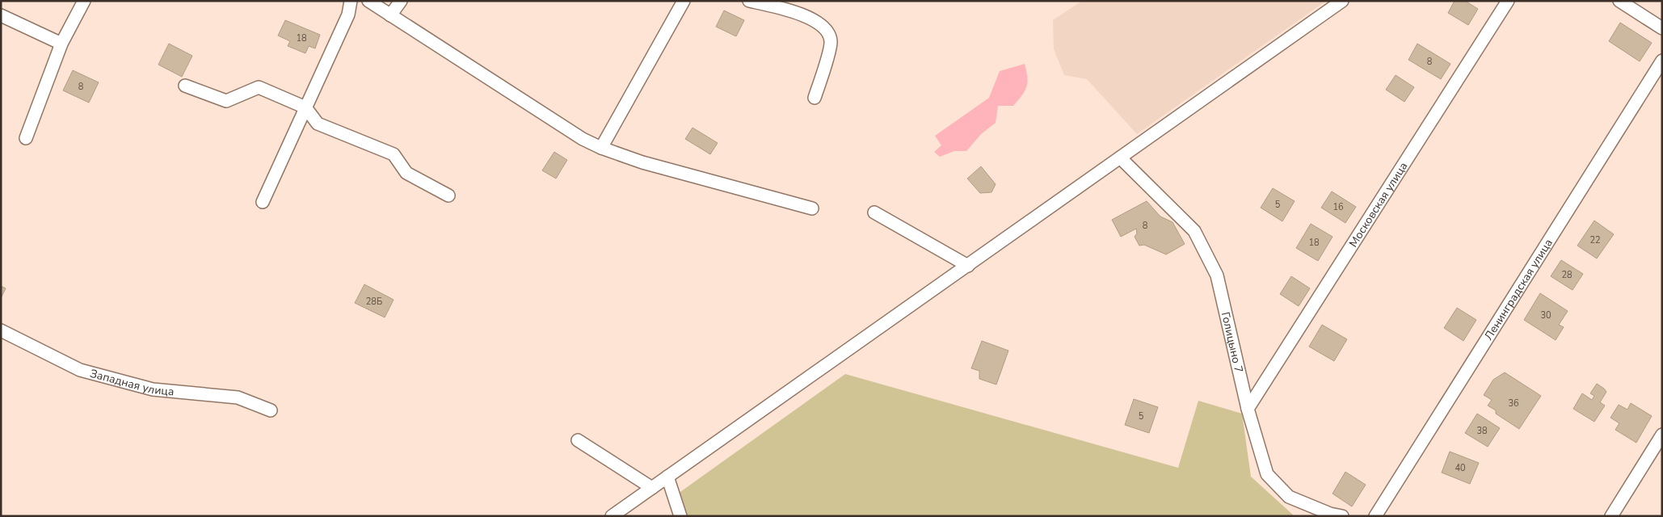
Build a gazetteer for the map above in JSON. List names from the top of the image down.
{
  "streets": {
    "street": [
      "Московская улица",
      "Ленинградская улица",
      "Голицыно 7",
      "Западная улица"
    ]
  },
  "crossings": [
    ["Московская улица", "Голицыно 7"]
  ],
  "house_numbers": [
    "18",
    "8",
    "8",
    "5",
    "16",
    "8",
    "22",
    "18",
    "28",
    "28Б",
    "30",
    "36",
    "5",
    "38",
    "40"
  ]
}
